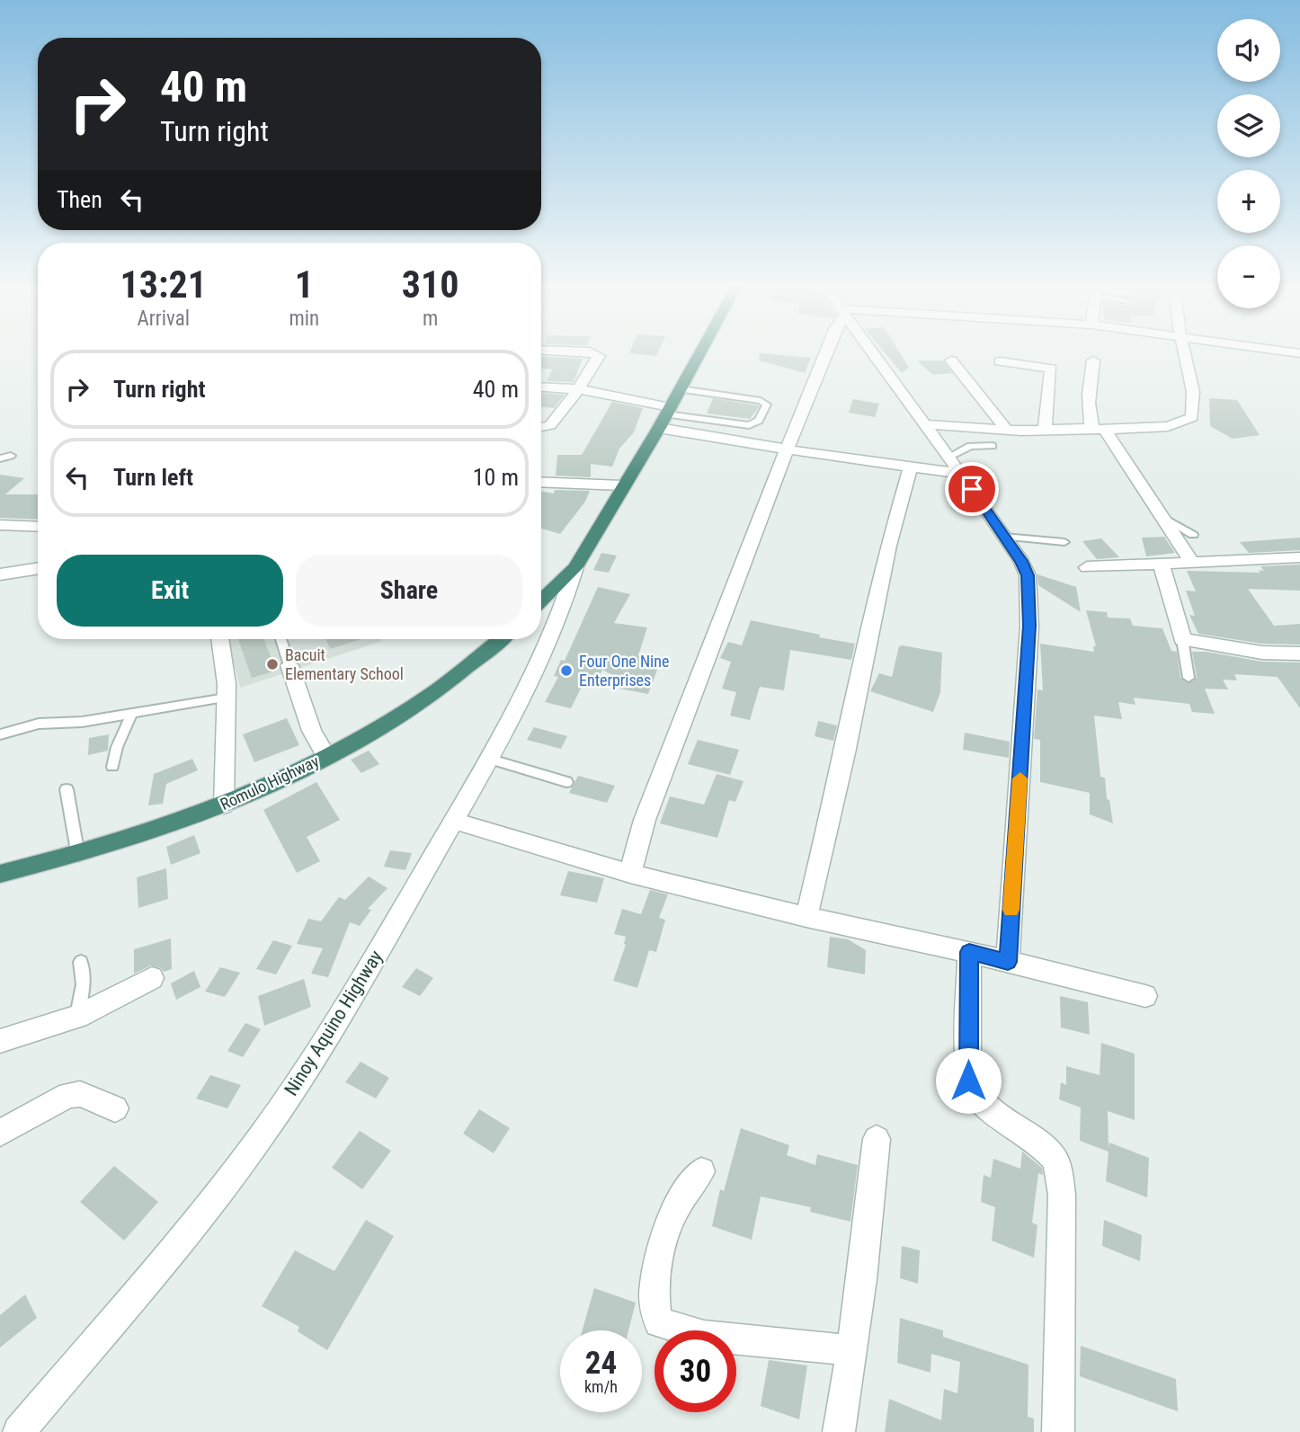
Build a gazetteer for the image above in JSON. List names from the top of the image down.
{
  "streets": {
    "highway": ["Romulo Highway"],
    "street": ["Ninoy Aquino Highway"]
  },
  "places": ["Bacuit Elementary School", "Four One Nine Enterprises"],
  "page": {
    "map_buttons": ["+", "−"],
    "turn": ["40 m", "Turn right"],
    "then": "Then",
    "eta": [
      "13:21",
      "Arrival",
      "1",
      "min",
      "310",
      "m"
    ],
    "list": [
      {
        "name": "Turn right",
        "value": "40 m"
      },
      {
        "name": "Turn left",
        "value": "10 m"
      }
    ],
    "buttons": ["Exit", "Share"],
    "speed": "24 km/h",
    "limit": "30"
  }
}
